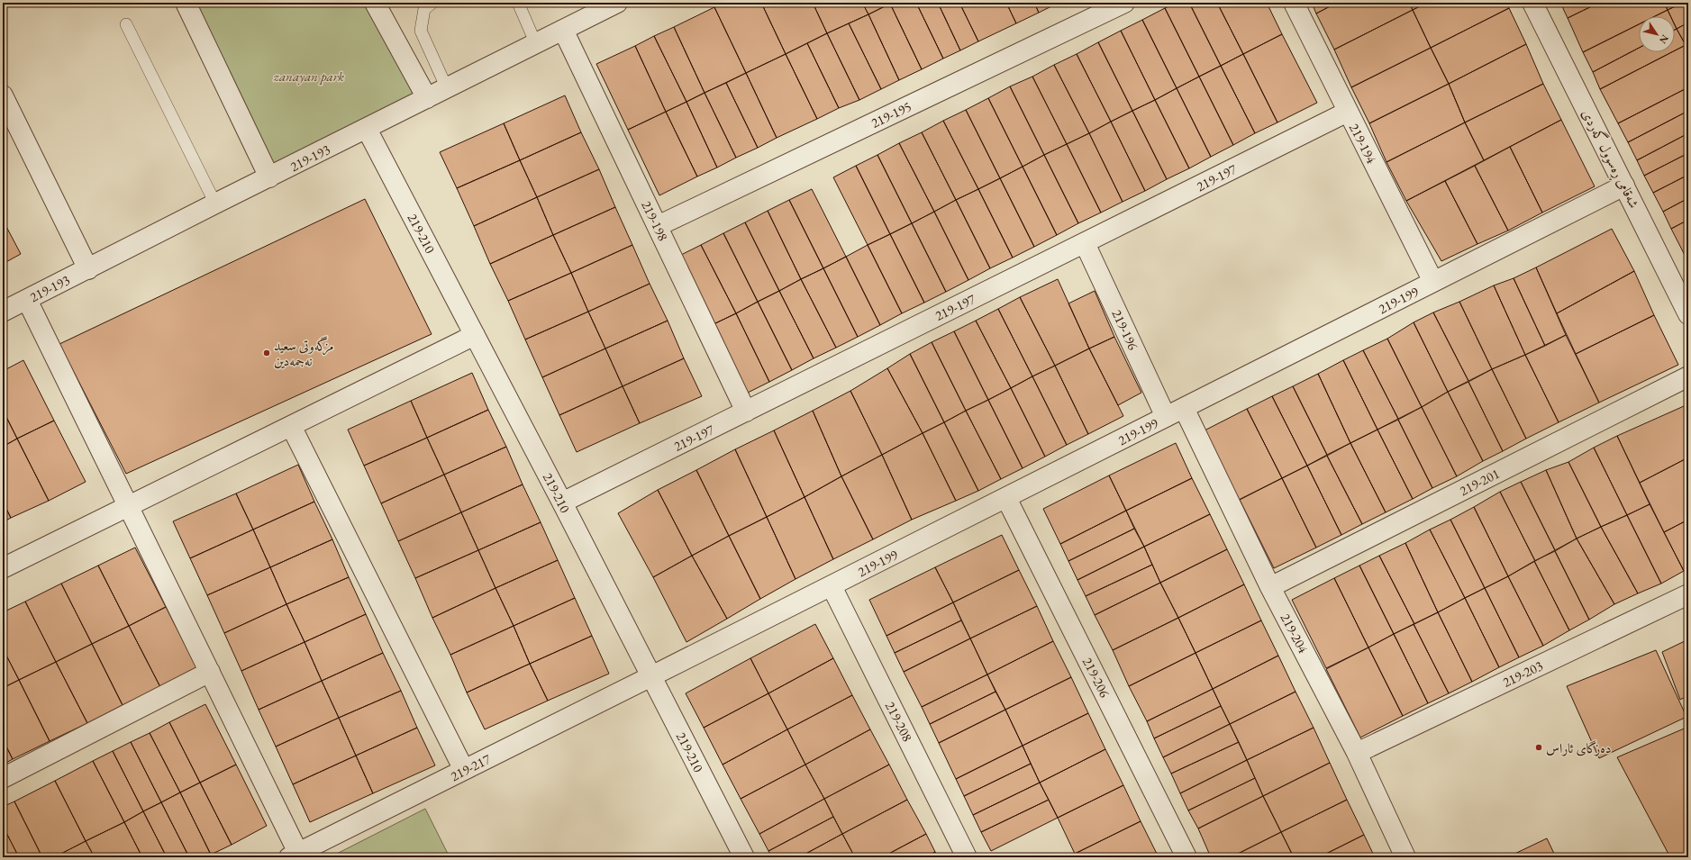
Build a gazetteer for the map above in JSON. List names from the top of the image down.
{
  "streets": {
    "street": [
      "219-195",
      "219-194",
      "219-193",
      "شەقامی ڕەسوول گەردی",
      "219-197",
      "219-198",
      "219-210",
      "219-199",
      "219-196",
      "219-201",
      "219-204",
      "219-203",
      "219-206",
      "219-208",
      "219-217"
    ]
  },
  "crossings": [
    ["219-195", "219-198"],
    ["219-194", "219-197"],
    ["219-194", "219-199"],
    ["219-193", "219-198"],
    ["219-193", "219-210"],
    ["شەقامی ڕەسوول گەردی", "219-199"],
    ["219-197", "219-198"],
    ["219-197", "219-210"],
    ["219-197", "219-196"],
    ["219-210", "219-199"],
    ["219-210", "219-217"],
    ["219-199", "219-196"],
    ["219-199", "219-204"],
    ["219-199", "219-206"],
    ["219-199", "219-208"],
    ["219-199", "219-217"],
    ["219-201", "219-204"],
    ["219-204", "219-203"]
  ],
  "parks": ["zanayan park"],
  "places": ["مزگەوتی سعید نەجمەدین", "دەزگای ئاراس"],
  "north": "bottom right"
}
